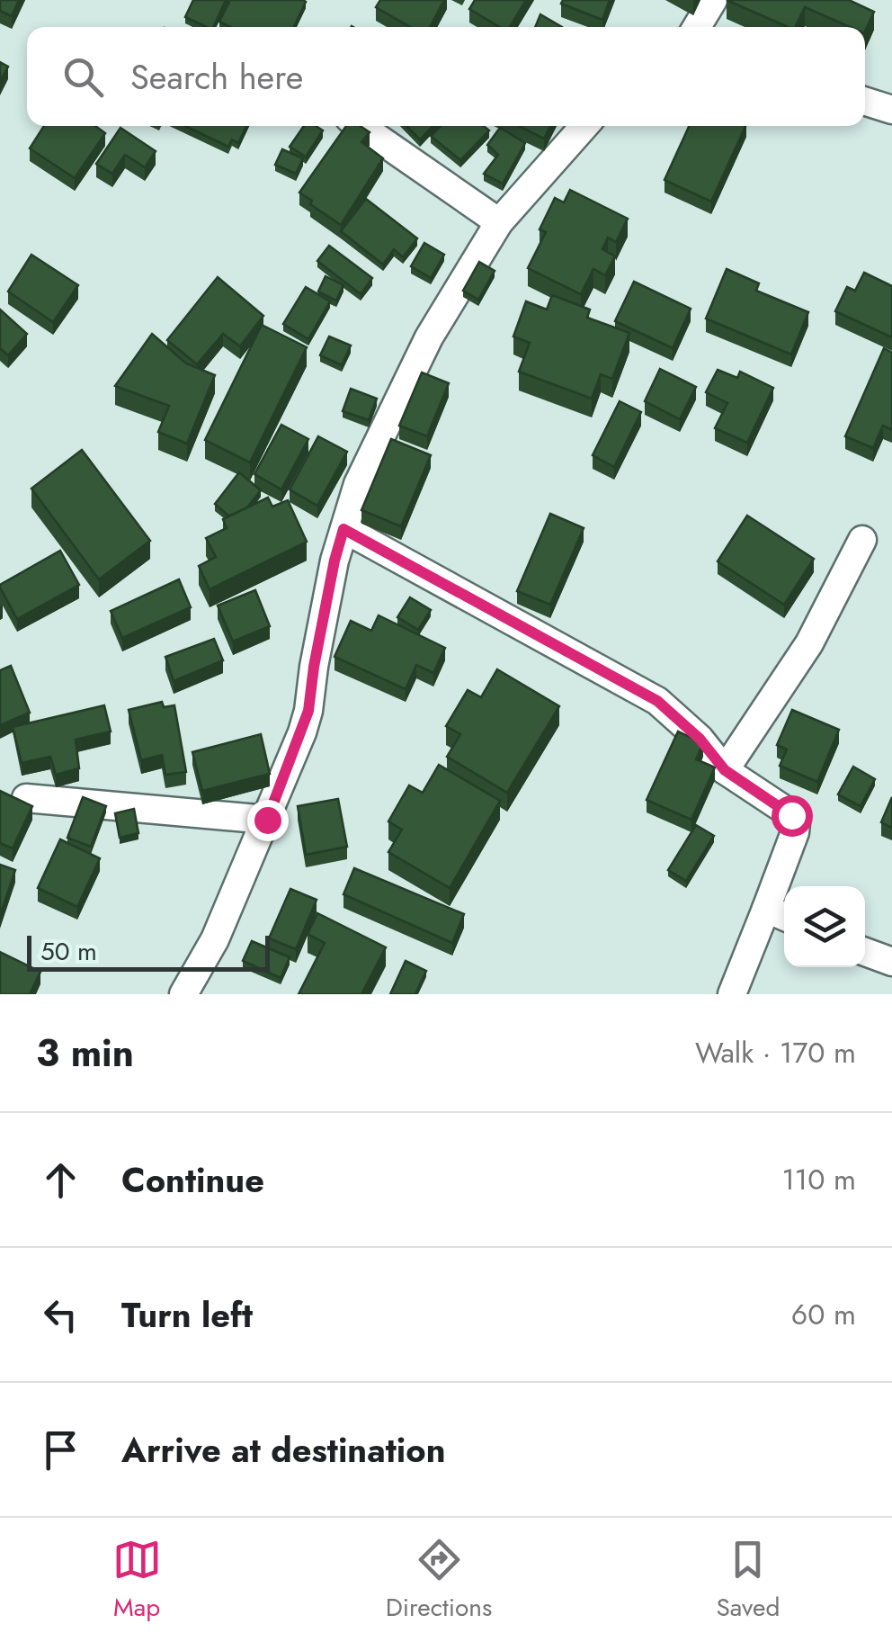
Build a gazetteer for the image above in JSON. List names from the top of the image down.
{
  "scale_bar": "50 m",
  "page": {
    "search": "Search here",
    "scale": "50 m",
    "heading": ["3 min", "Walk · 170 m"],
    "list": [
      ["Continue", "110 m"],
      ["Turn left", "60 m"],
      "Arrive at destination"
    ],
    "nav": ["Map", "Directions", "Saved"]
  }
}
